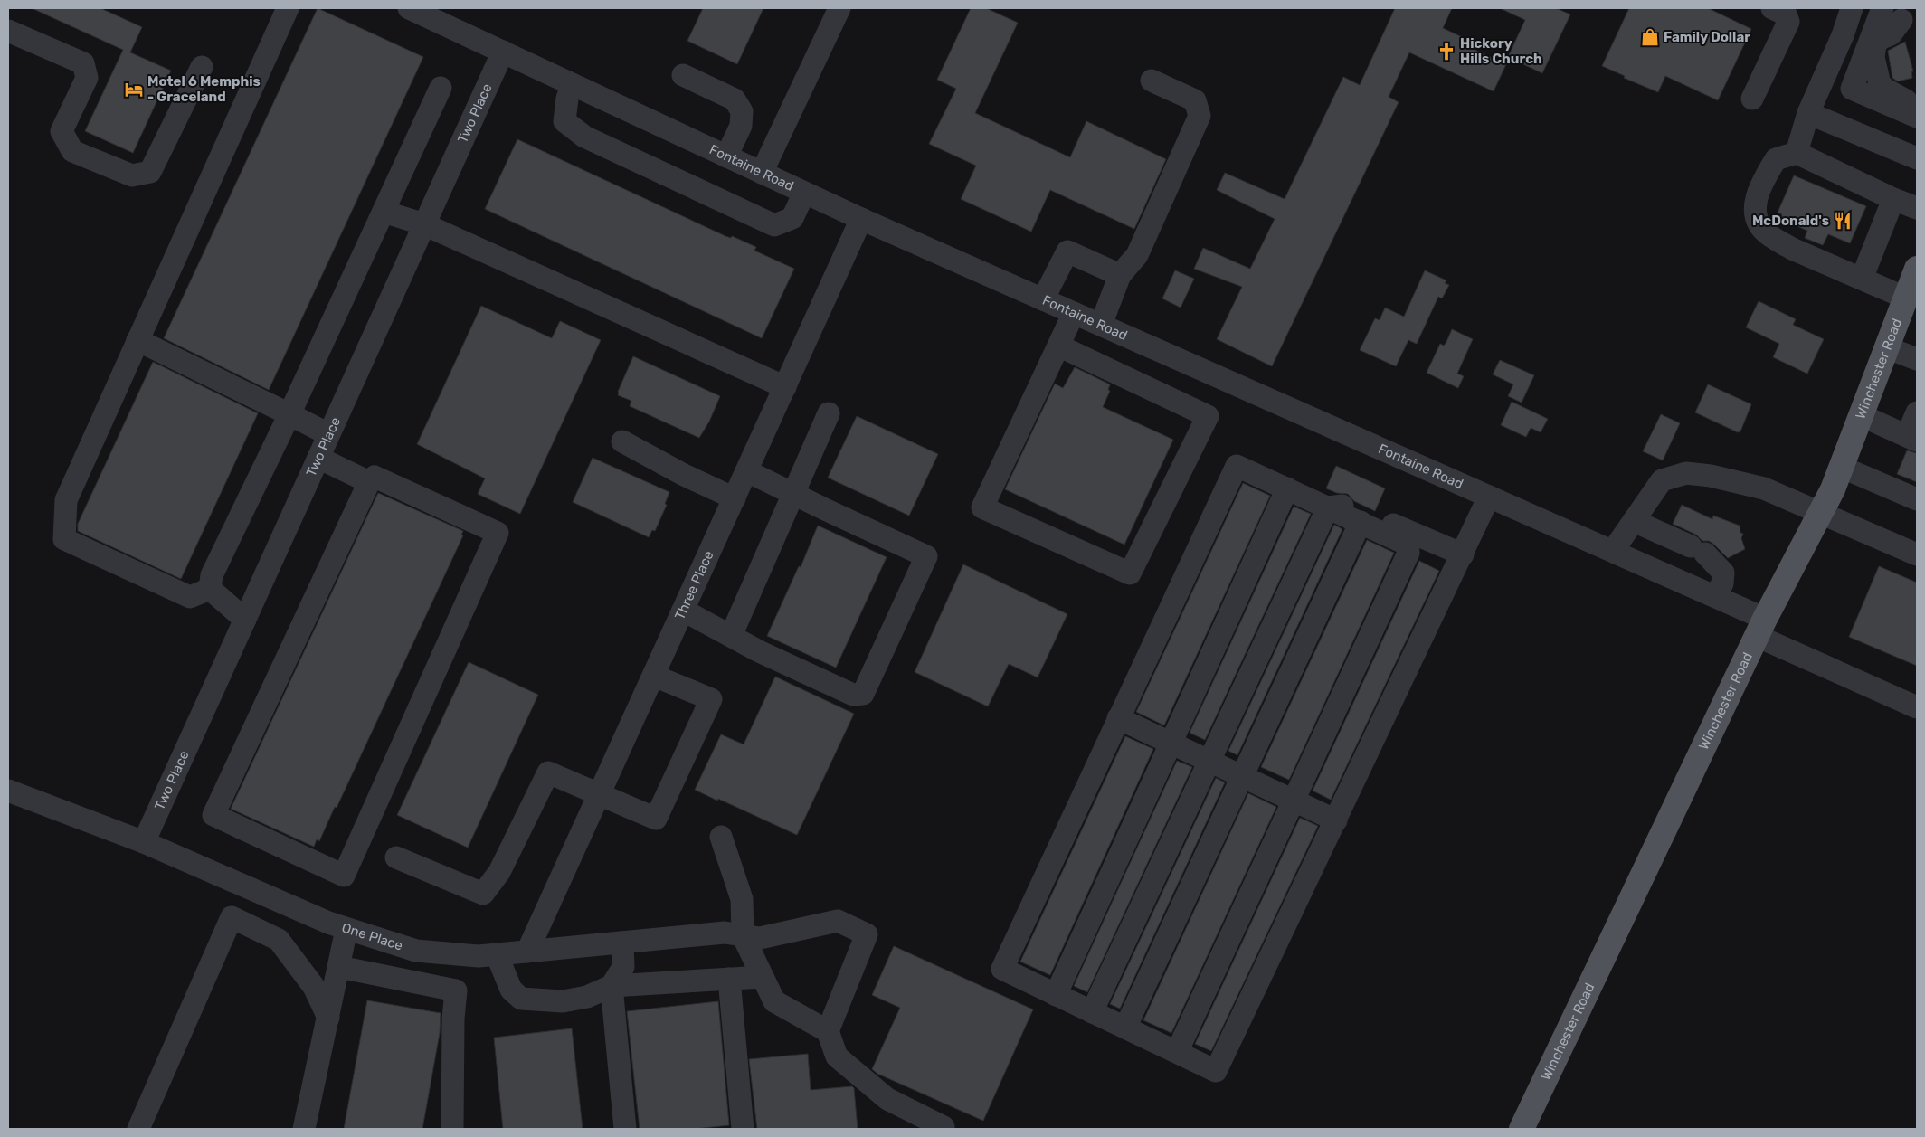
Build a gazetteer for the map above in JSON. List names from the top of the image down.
{
  "streets": {
    "main road": ["Winchester Road"],
    "street": [
      "Two Place",
      "Fontaine Road",
      "Three Place",
      "One Place"
    ]
  },
  "crossings": [
    ["Two Place", "Fontaine Road"],
    ["Two Place", "One Place"],
    ["Fontaine Road", "Winchester Road"],
    ["Fontaine Road", "Three Place"],
    ["Three Place", "One Place"]
  ],
  "places": {
    "shop": ["Family Dollar"],
    "church": ["Hickory Hills Church"],
    "hotel": ["Motel 6 Memphis - Graceland"],
    "restaurant": ["McDonald's"]
  }
}
